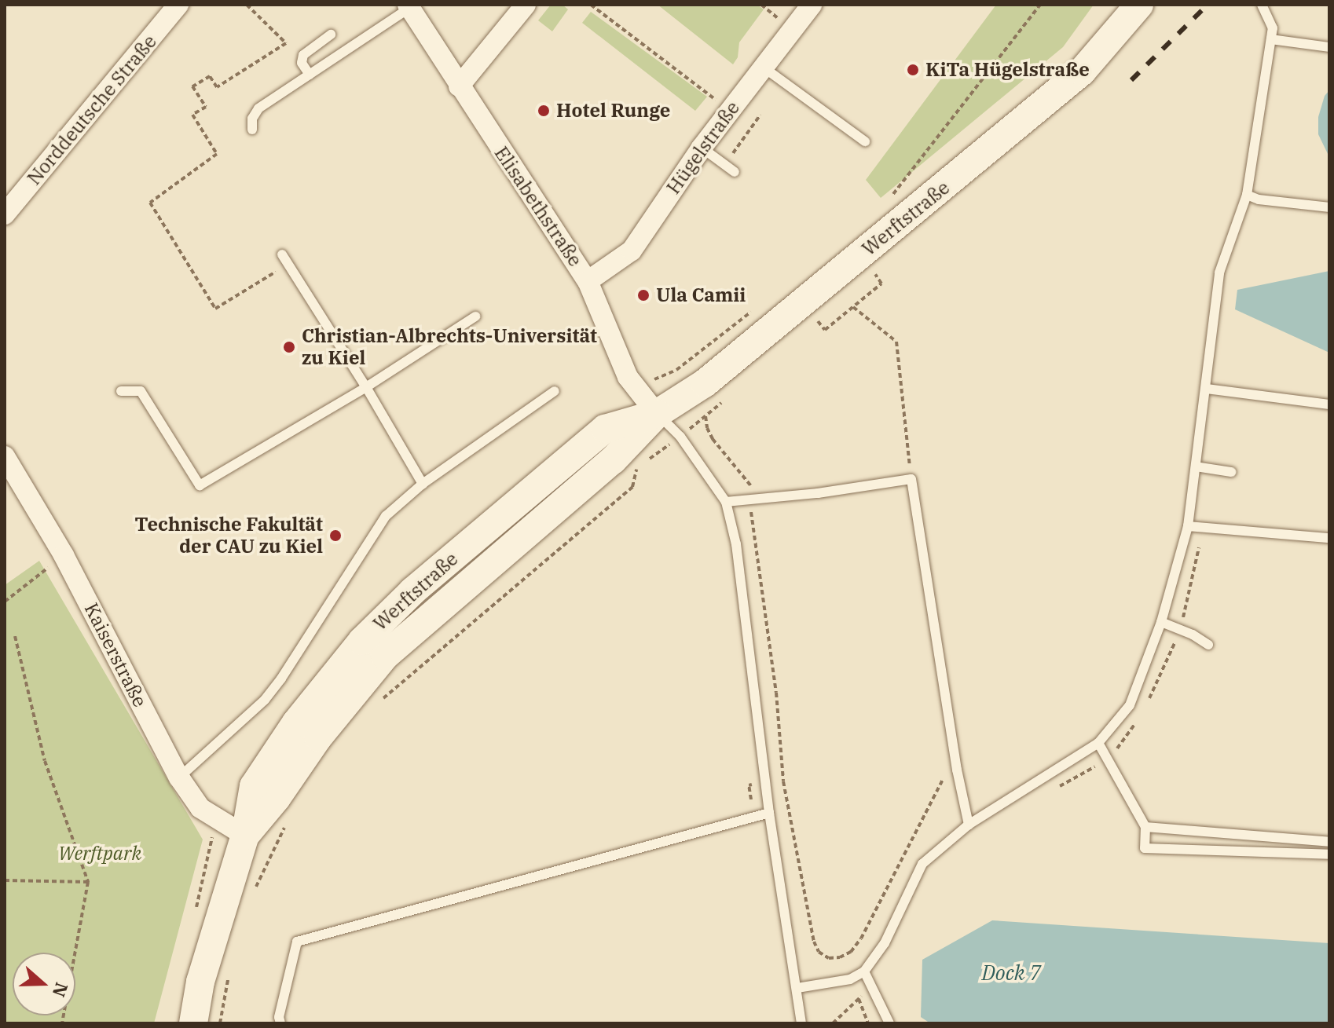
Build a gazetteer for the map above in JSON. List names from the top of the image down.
{
  "streets": {
    "main road": ["Werftstraße"],
    "street": [
      "Norddeutsche Straße",
      "Hügelstraße",
      "Elisabethstraße",
      "Kaiserstraße"
    ]
  },
  "crossings": [
    ["Hügelstraße", "Elisabethstraße"],
    ["Elisabethstraße", "Werftstraße"],
    ["Werftstraße", "Kaiserstraße"]
  ],
  "water": ["Dock 7"],
  "parks": ["Werftpark"],
  "places": [
    "KiTa Hügelstraße",
    "Hotel Runge",
    "Ula Camii",
    "Christian-Albrechts-Universität zu Kiel",
    "Technische Fakultät der CAU zu Kiel"
  ],
  "north": "right"
}
